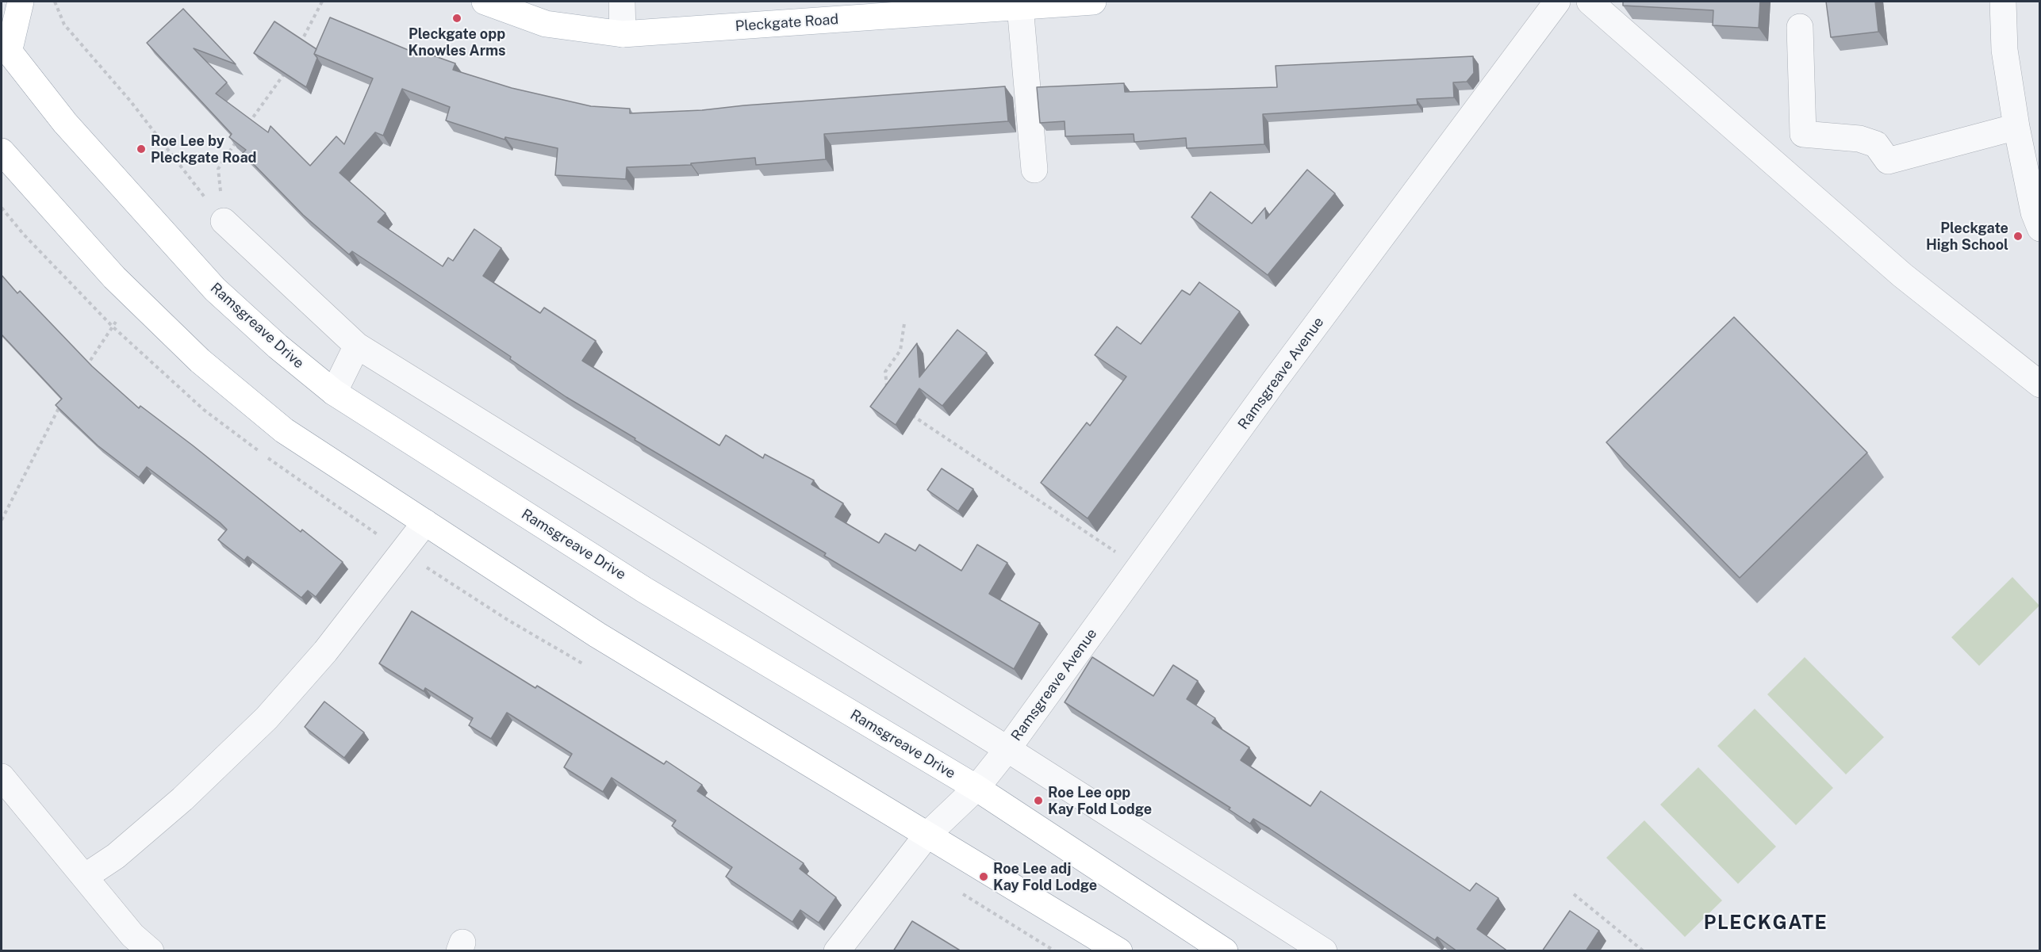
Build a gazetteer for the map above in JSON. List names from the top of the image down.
{
  "streets": {
    "main road": ["Pleckgate Road", "Ramsgreave Drive"],
    "street": ["Ramsgreave Avenue"]
  },
  "crossings": [
    ["Ramsgreave Drive", "Ramsgreave Avenue"]
  ],
  "districts": ["PLECKGATE"],
  "places": [
    "Pleckgate opp Knowles Arms",
    "Roe Lee by Pleckgate Road",
    "Pleckgate High School",
    "Roe Lee opp Kay Fold Lodge",
    "Roe Lee adj Kay Fold Lodge"
  ]
}
